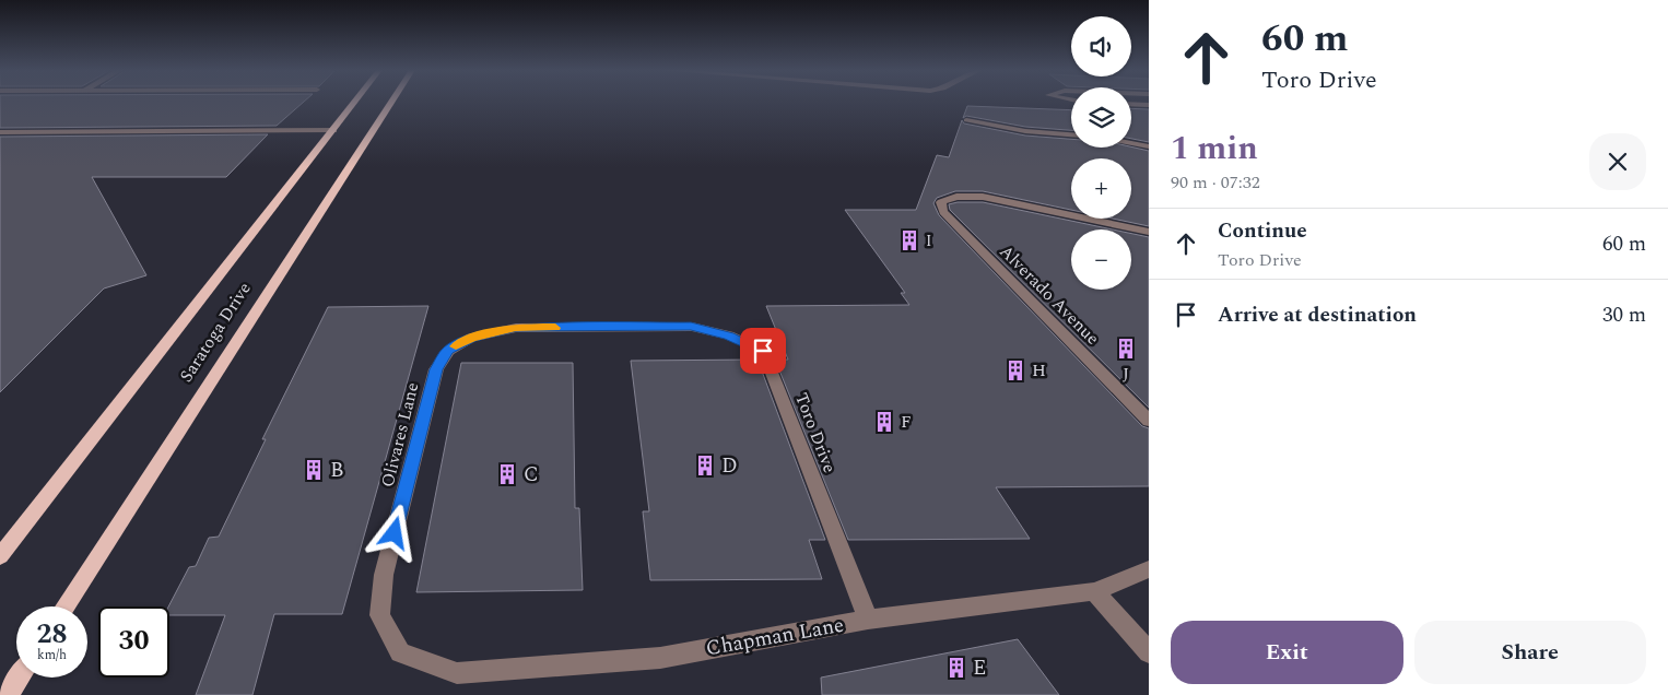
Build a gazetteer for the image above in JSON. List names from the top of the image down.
{
  "streets": {
    "main road": ["Saratoga Drive"],
    "street": [
      "Alverado Avenue",
      "Toro Drive",
      "Olivares Lane",
      "Chapman Lane"
    ]
  },
  "crossings": [
    ["Toro Drive", "Olivares Lane"],
    ["Toro Drive", "Chapman Lane"],
    ["Olivares Lane", "Chapman Lane"]
  ],
  "places": {
    "building": [
      "I",
      "J",
      "H",
      "F",
      "D",
      "B",
      "C",
      "E"
    ]
  },
  "page": {
    "turn": ["60 m", "Toro Drive"],
    "map_buttons": ["+", "−"],
    "heading": ["1 min", "90 m · 07:32"],
    "list": [
      {
        "name": "Continue",
        "note": "Toro Drive",
        "value": "60 m"
      },
      {
        "name": "Arrive at destination",
        "value": "30 m"
      }
    ],
    "speed": "28 km/h",
    "limit": "30",
    "buttons": ["Exit", "Share"]
  }
}
